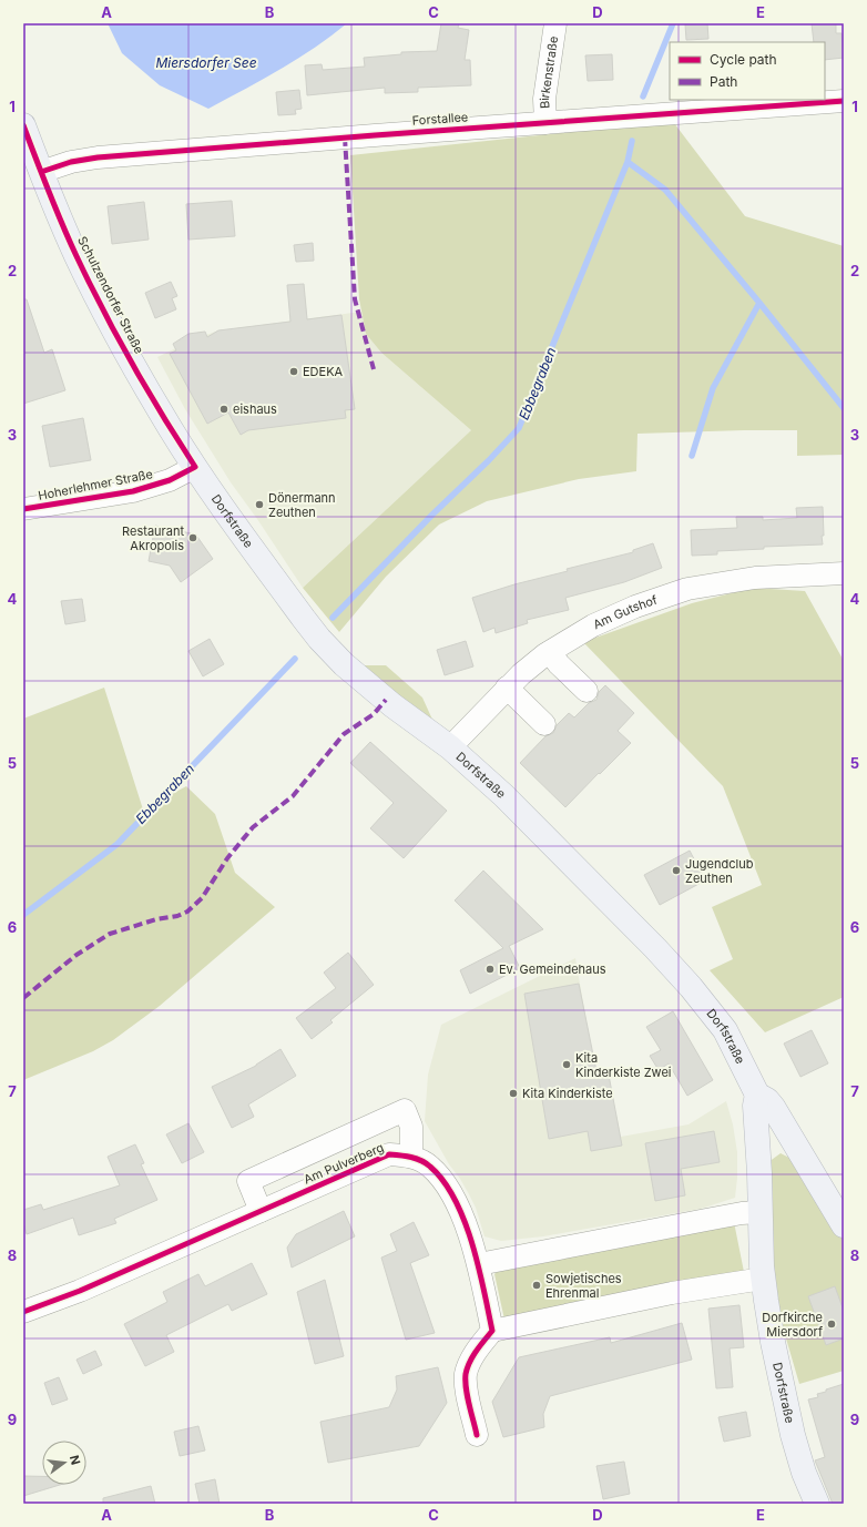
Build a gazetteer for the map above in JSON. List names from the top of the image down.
{
  "streets": {
    "main road": ["Schulzendorfer Straße", "Dorfstraße"],
    "street": [
      "Birkenstraße",
      "Forstallee",
      "Hoherlehmer Straße",
      "Am Gutshof",
      "Am Pulverberg"
    ]
  },
  "crossings": [
    ["Birkenstraße", "Forstallee"],
    ["Forstallee", "Schulzendorfer Straße"],
    ["Schulzendorfer Straße", "Hoherlehmer Straße"],
    ["Schulzendorfer Straße", "Dorfstraße"],
    ["Hoherlehmer Straße", "Dorfstraße"],
    ["Dorfstraße", "Am Gutshof"]
  ],
  "water": ["Miersdorfer See", "Ebbegraben"],
  "places": [
    "EDEKA",
    "eishaus",
    "Dönermann Zeuthen",
    "Restaurant Akropolis",
    "Jugendclub Zeuthen",
    "Ev. Gemeindehaus",
    "Kita Kinderkiste Zwei",
    "Kita Kinderkiste",
    "Sowjetisches Ehrenmal",
    "Dorfkirche Miersdorf"
  ],
  "legend": ["Cycle path", "Path"],
  "north": "right",
  "grid": {
    "columns": [
      "A",
      "B",
      "C",
      "D",
      "E"
    ],
    "rows": [
      "1",
      "2",
      "3",
      "4",
      "5",
      "6",
      "7",
      "8",
      "9"
    ]
  }
}
